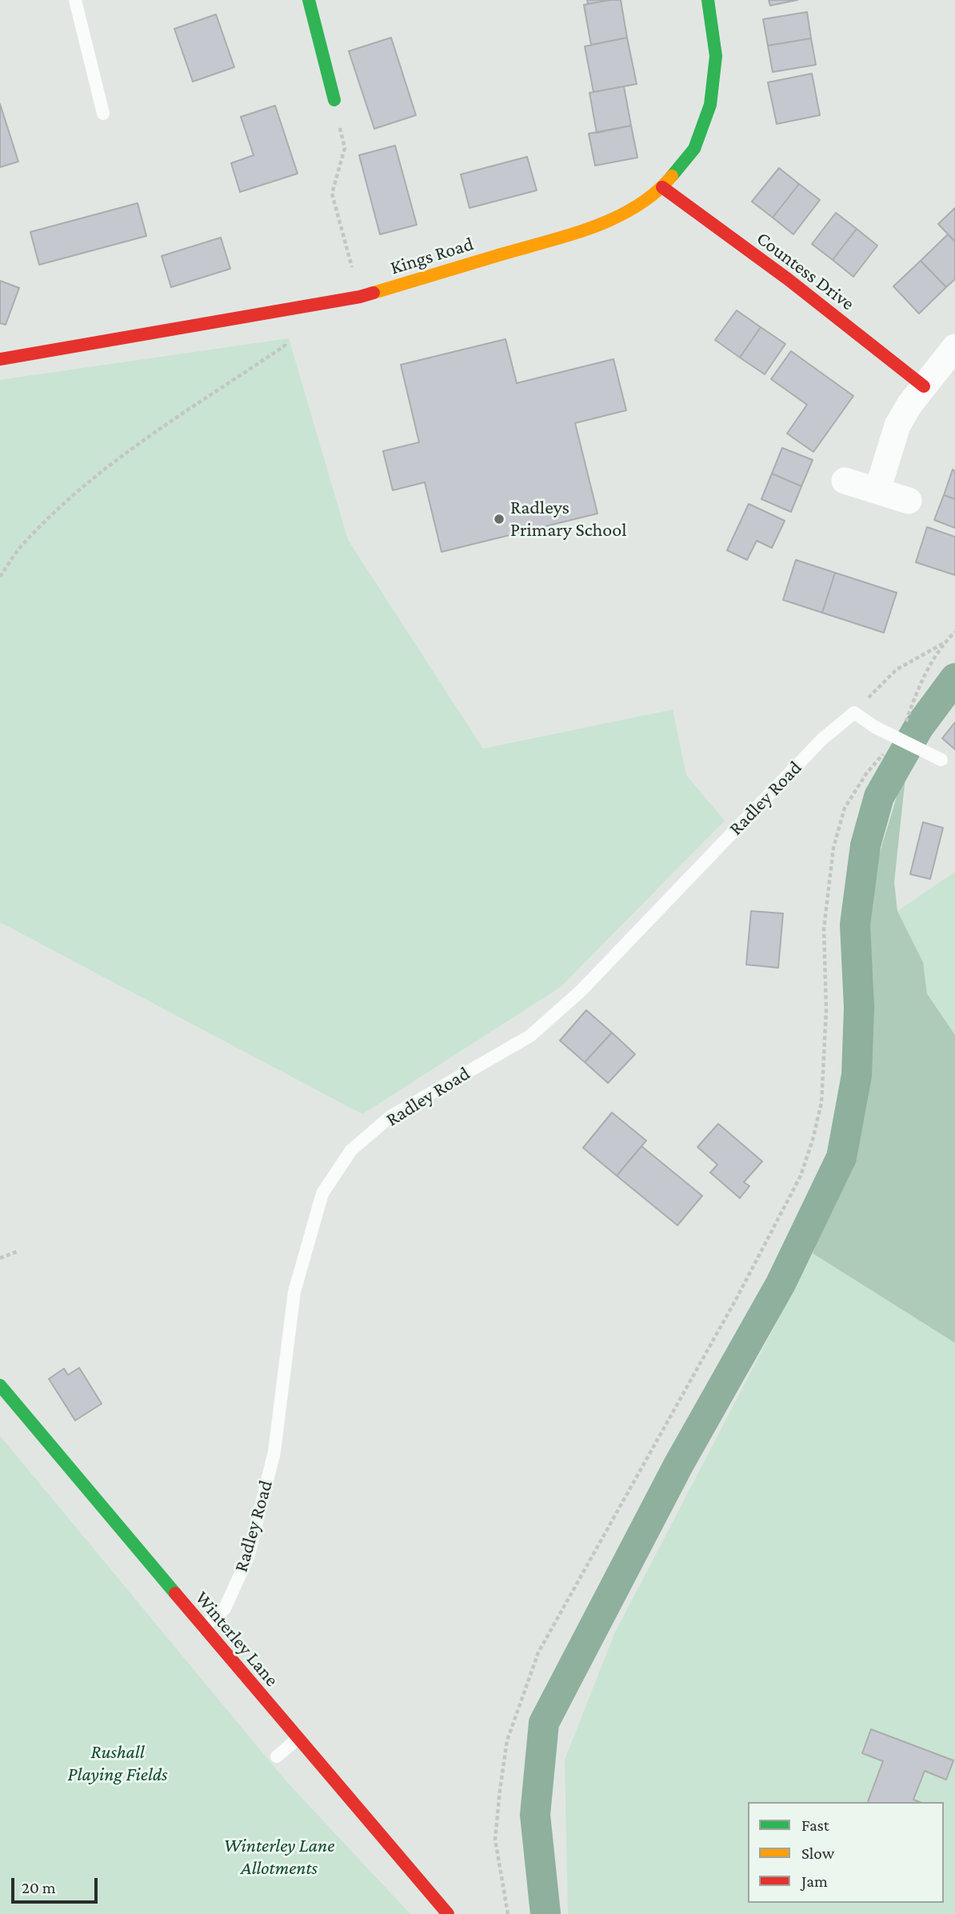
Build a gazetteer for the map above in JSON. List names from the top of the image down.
{
  "streets": {
    "street": ["Kings Road", "Countess Drive", "Winterley Lane"],
    "lane": ["Radley Road"]
  },
  "crossings": [
    ["Kings Road", "Countess Drive"],
    ["Radley Road", "Winterley Lane"]
  ],
  "parks": ["Rushall Playing Fields", "Winterley Lane Allotments"],
  "places": ["Radleys Primary School"],
  "legend": ["Fast", "Slow", "Jam"],
  "scale_bar": "20 m"
}
